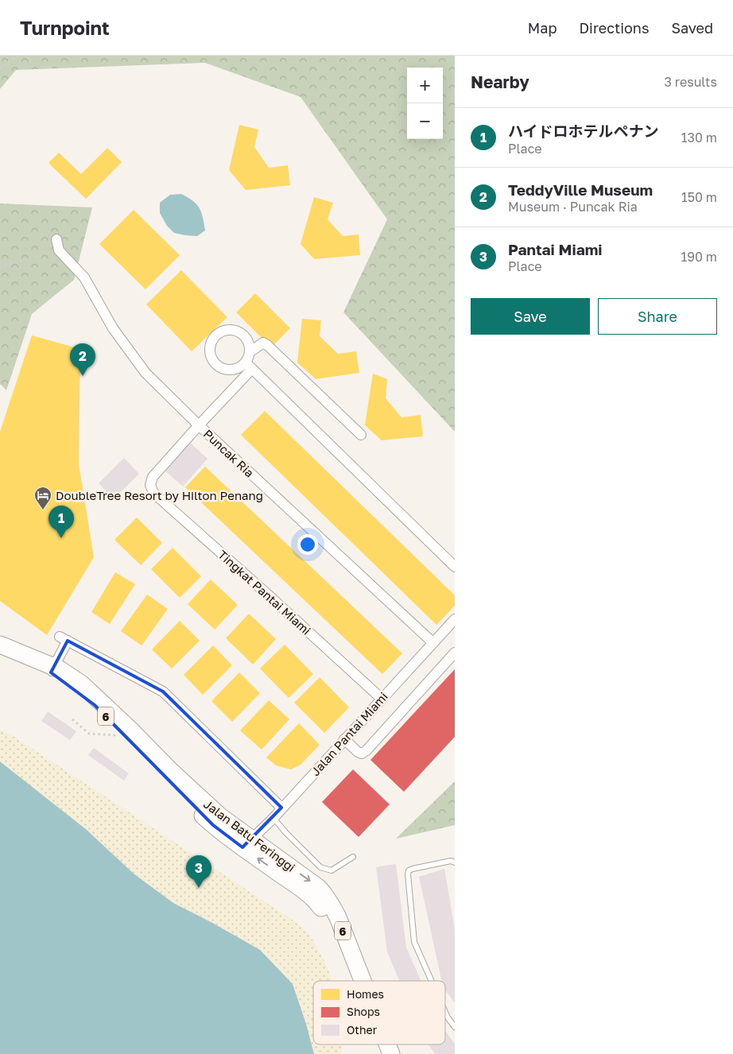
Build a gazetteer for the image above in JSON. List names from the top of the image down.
{
  "streets": {
    "main road": ["6", "Jalan Batu Feringgi"],
    "street": ["Puncak Ria", "Tingkat Pantai Miami", "Jalan Pantai Miami"]
  },
  "crossings": [
    ["Puncak Ria", "Tingkat Pantai Miami"],
    ["Puncak Ria", "Jalan Pantai Miami"],
    ["Tingkat Pantai Miami", "Jalan Pantai Miami"],
    ["Jalan Pantai Miami", "Jalan Batu Feringgi"]
  ],
  "places": {
    "hotel": ["DoubleTree Resort by Hilton Penang"]
  },
  "legend": ["Homes", "Shops", "Other"],
  "page": {
    "header": "Turnpoint",
    "nav": ["Map", "Directions", "Saved"],
    "heading": ["Nearby", "3 results"],
    "map_buttons": ["+", "−"],
    "list": [
      {
        "mark": "1",
        "name": "ハイドロホテルペナン",
        "note": "Place",
        "value": "130 m"
      },
      {
        "mark": "2",
        "name": "TeddyVille Museum",
        "note": "Museum · Puncak Ria",
        "value": "150 m"
      },
      {
        "mark": "3",
        "name": "Pantai Miami",
        "note": "Place",
        "value": "190 m"
      }
    ],
    "buttons": ["Save", "Share"],
    "pins": ["2", "1", "3"]
  }
}
